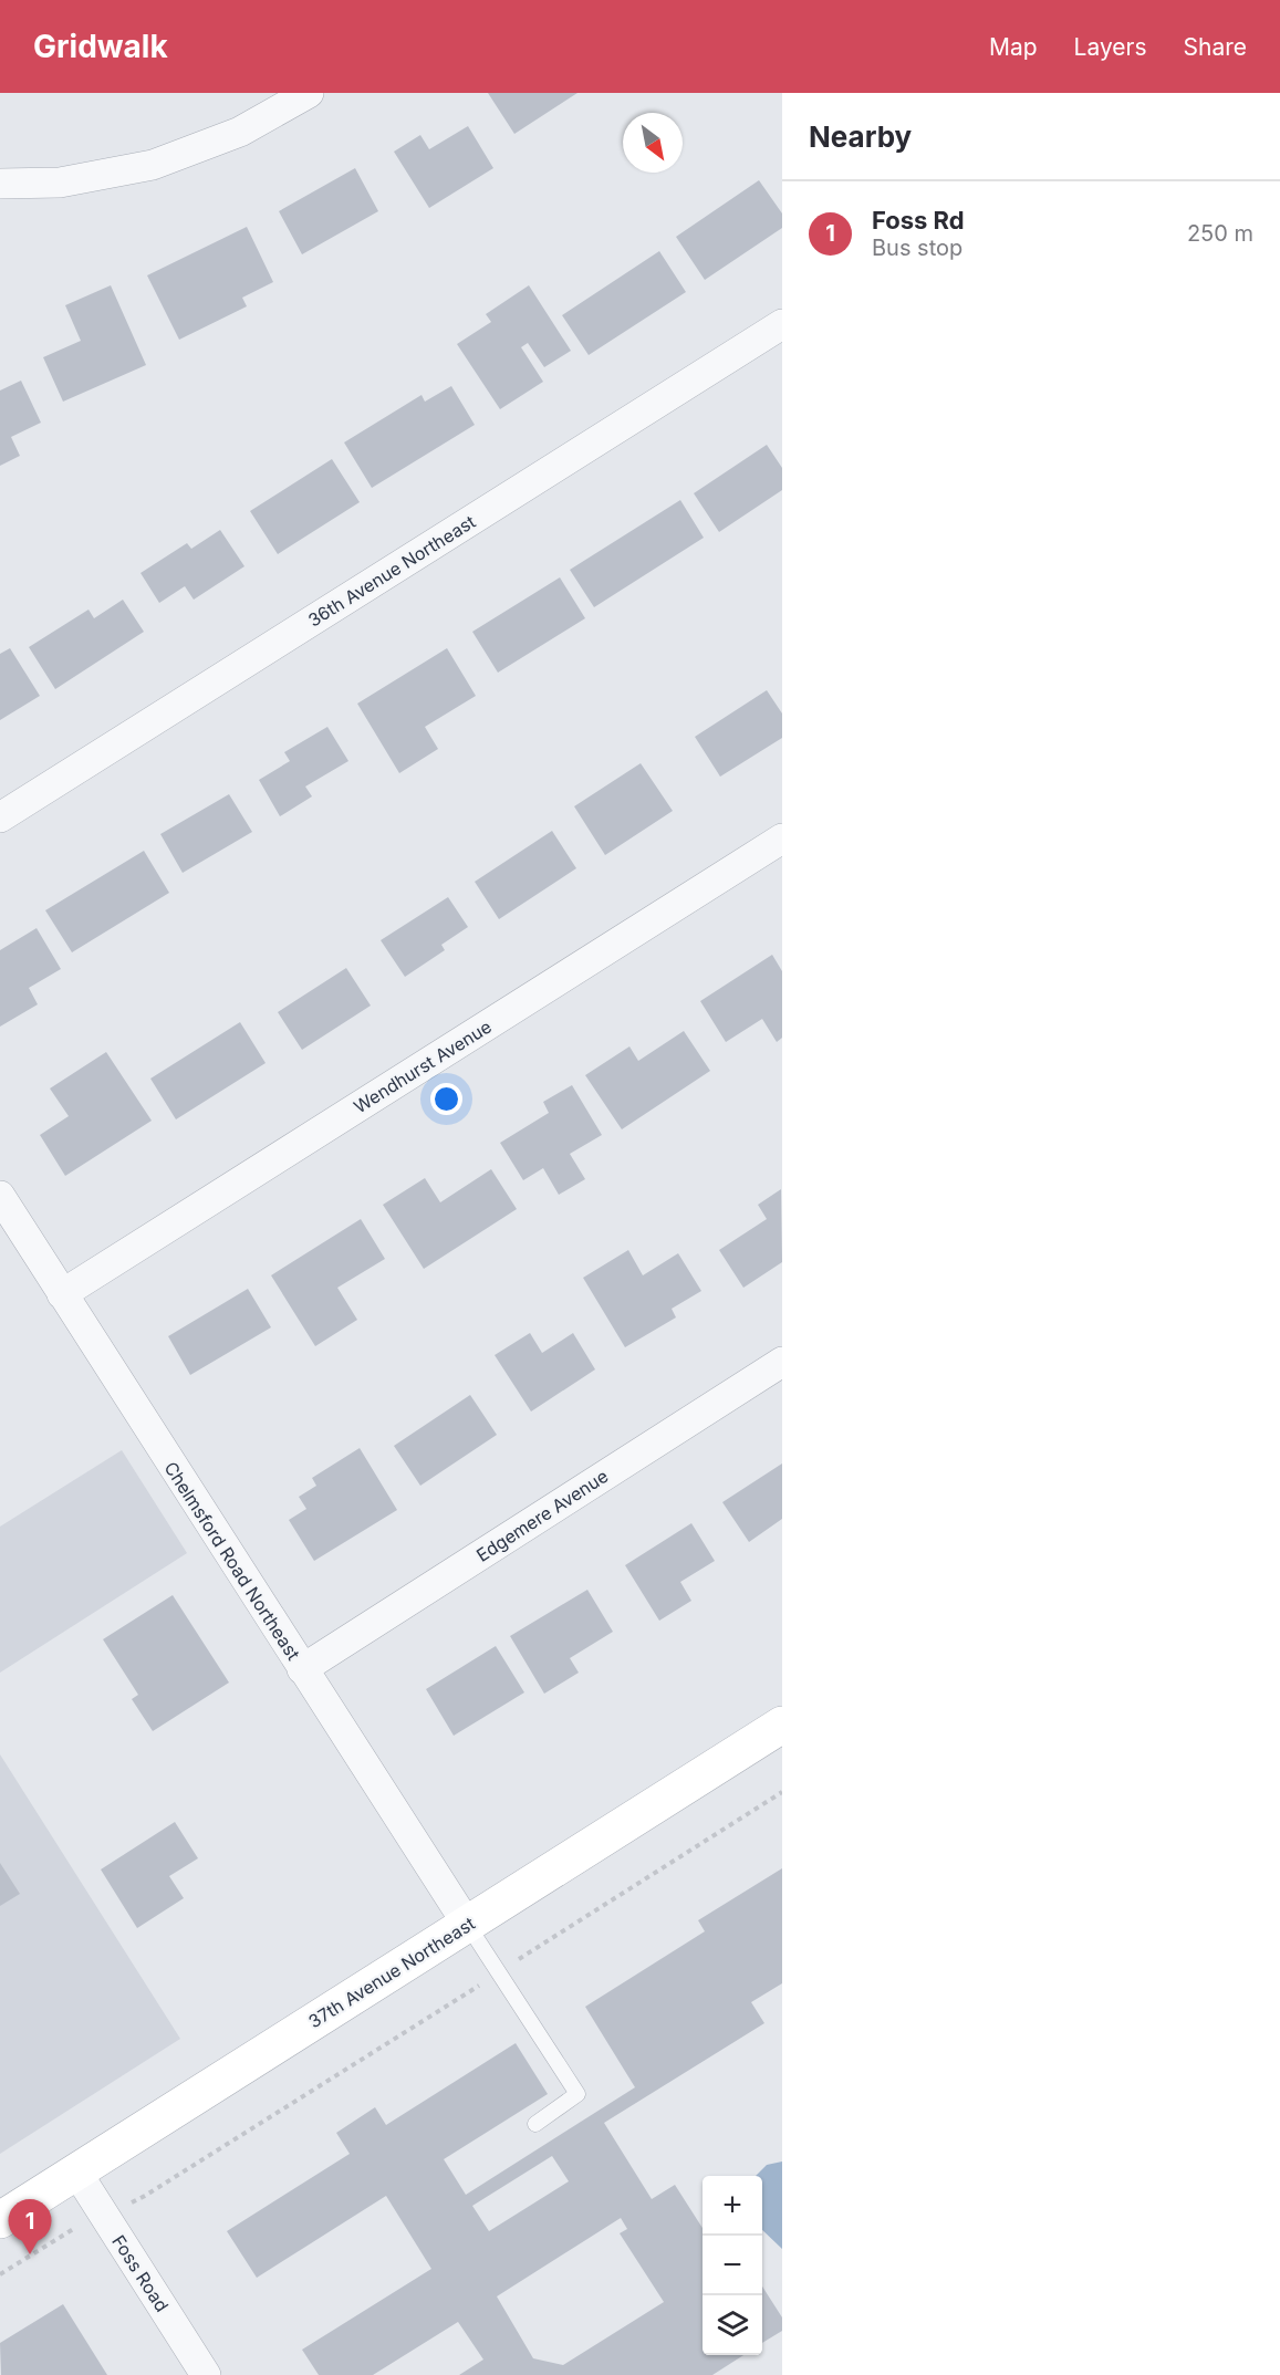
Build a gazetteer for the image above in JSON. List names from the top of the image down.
{
  "streets": {
    "main road": ["37th Avenue Northeast"],
    "street": [
      "36th Avenue Northeast",
      "Wendhurst Avenue",
      "Edgemere Avenue",
      "Chelmsford Road Northeast",
      "Foss Road"
    ]
  },
  "crossings": [
    ["Wendhurst Avenue", "Chelmsford Road Northeast"],
    ["Edgemere Avenue", "Chelmsford Road Northeast"],
    ["Chelmsford Road Northeast", "37th Avenue Northeast"],
    ["37th Avenue Northeast", "Foss Road"]
  ],
  "north": "bottom right",
  "page": {
    "header": "Gridwalk",
    "nav": ["Map", "Layers", "Share"],
    "heading": "Nearby",
    "list": [
      {
        "mark": "1",
        "name": "Foss Rd",
        "note": "Bus stop",
        "value": "250 m"
      }
    ],
    "map_buttons": ["+", "−"],
    "pins": "1"
  }
}
